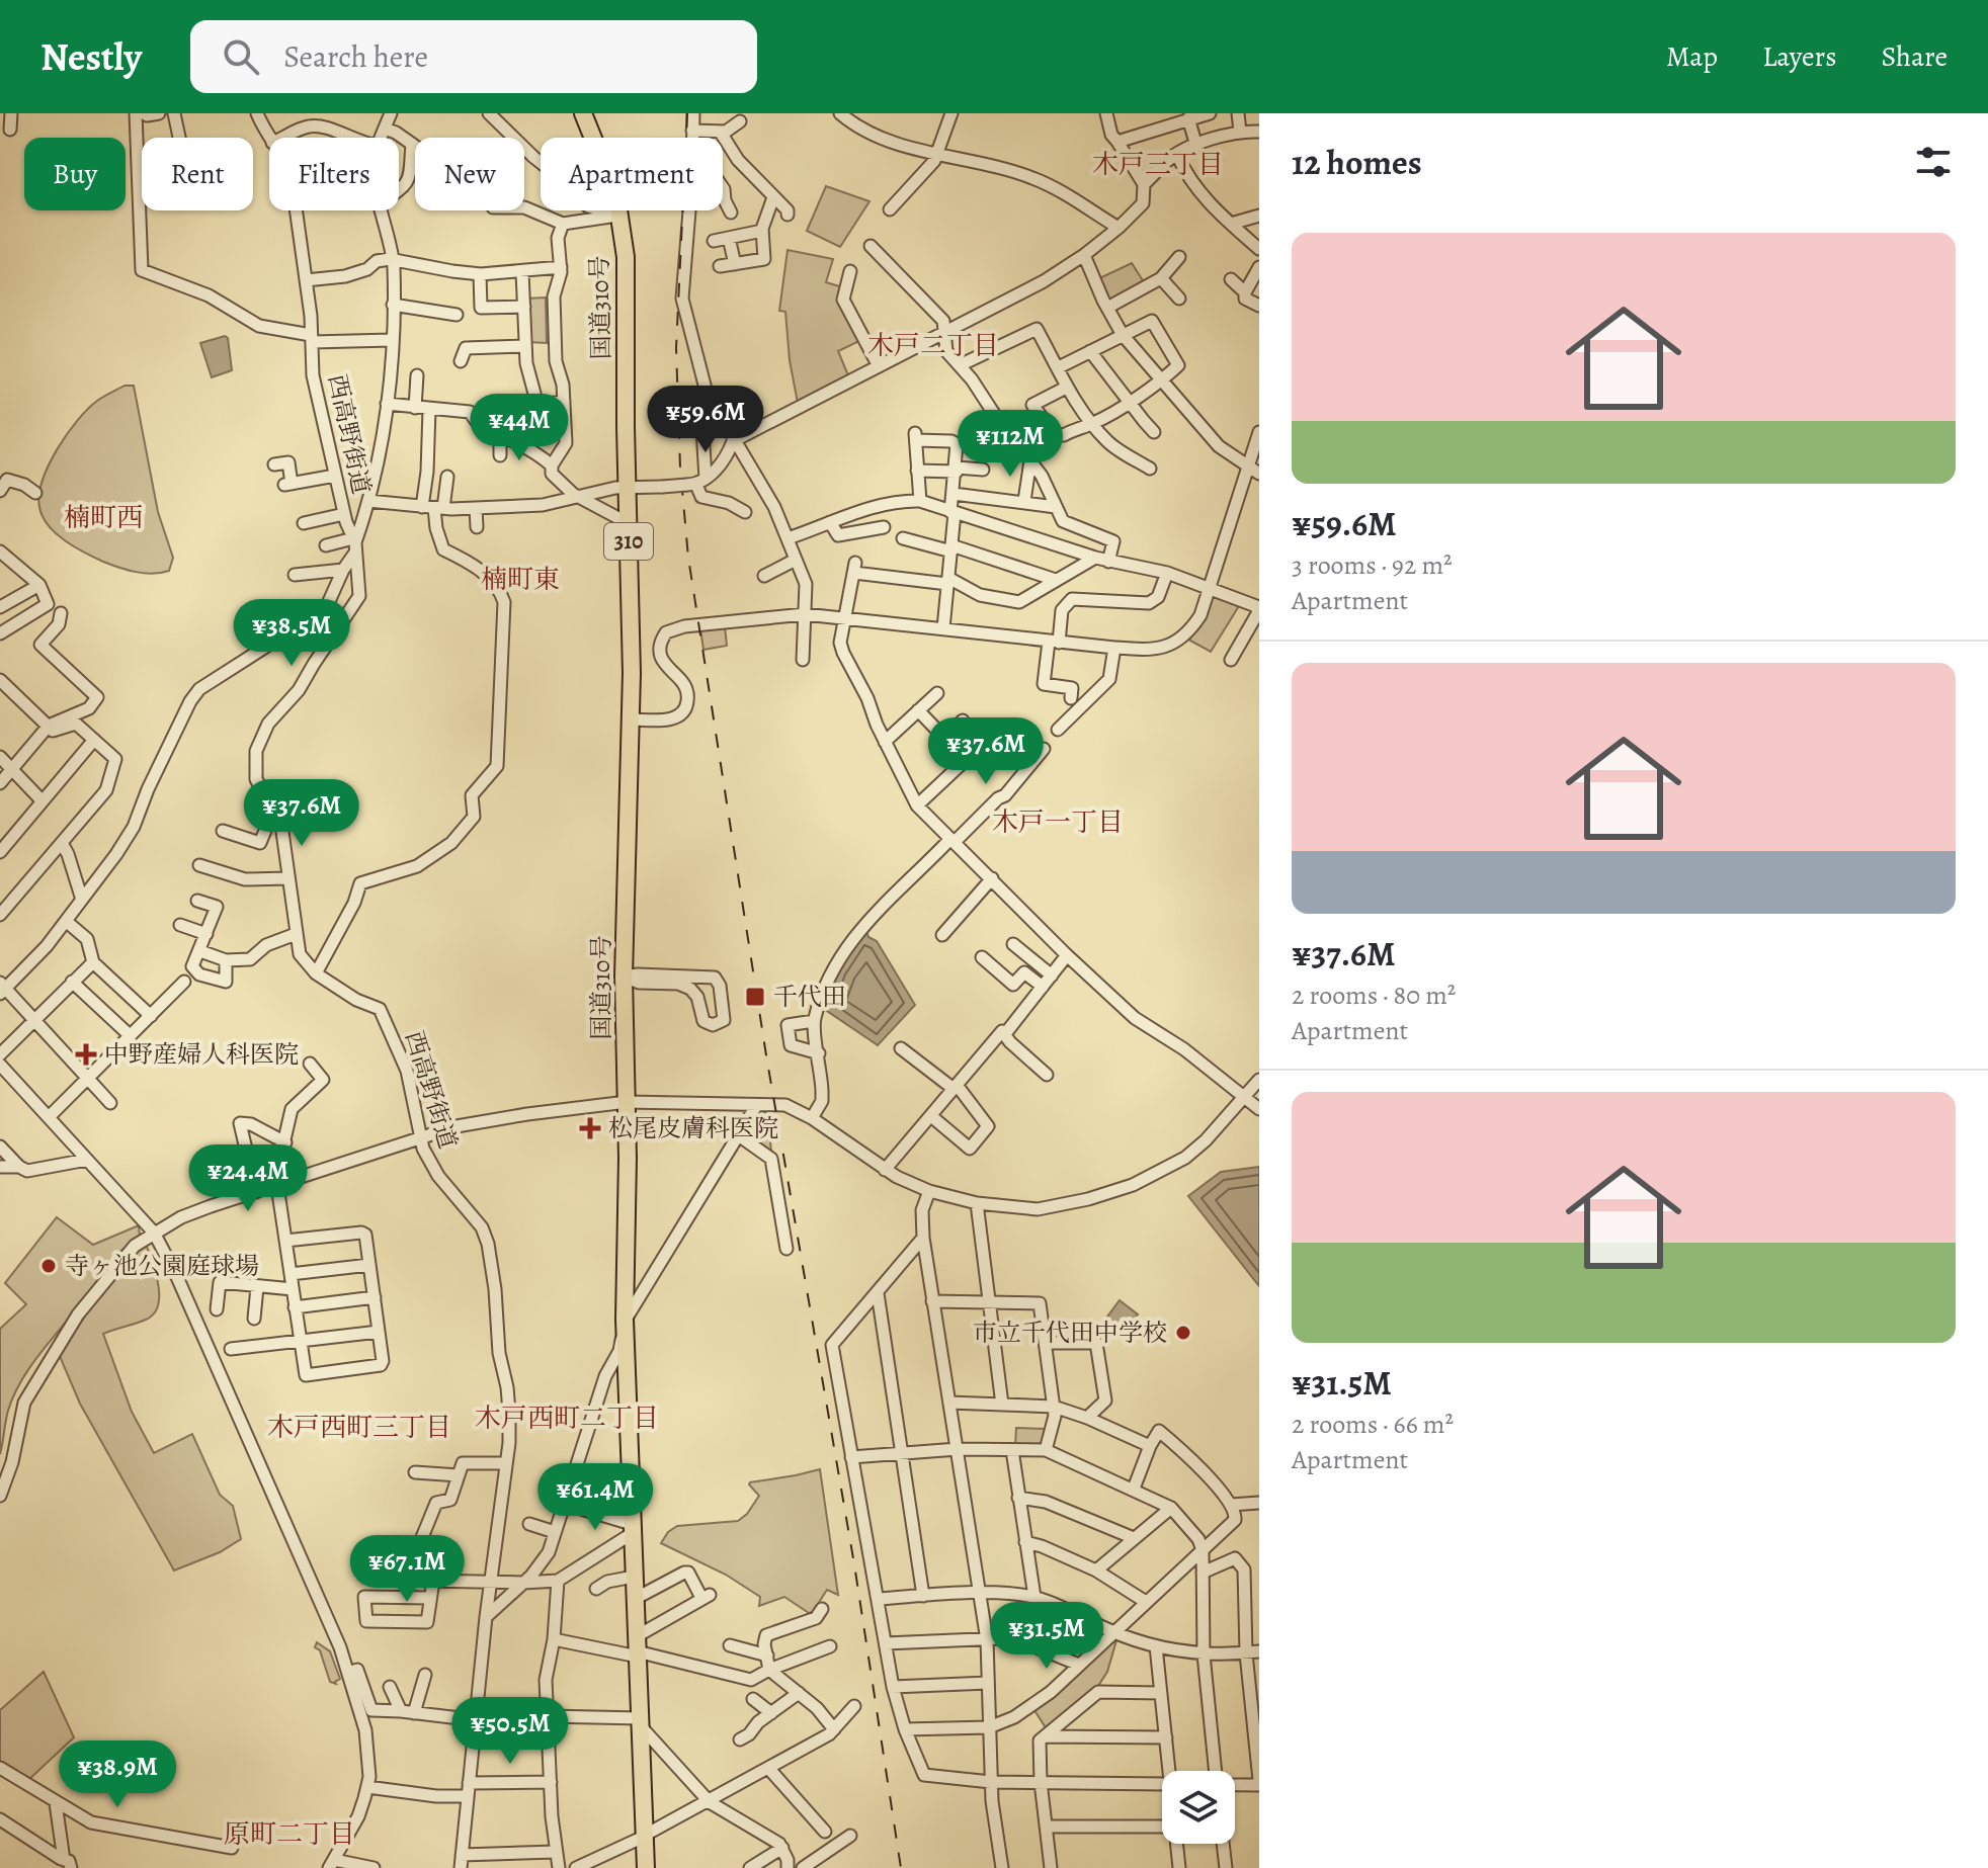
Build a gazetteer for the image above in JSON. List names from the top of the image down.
{
  "streets": {
    "highway": ["国道310号", "310"],
    "street": ["西高野街道"]
  },
  "districts": [
    "木戸三丁目",
    "木戸二丁目",
    "楠町西",
    "楠町東",
    "木戸一丁目",
    "木戸西町二丁目",
    "木戸西町三丁目",
    "原町二丁目"
  ],
  "places": {
    "transit": ["千代田"],
    "health": ["中野産婦人科医院", "松尾皮膚科医院"],
    "other": ["寺ヶ池公園庭球場", "市立千代田中学校"]
  },
  "page": {
    "header": "Nestly",
    "search": "Search here",
    "nav": ["Map", "Layers", "Share"],
    "heading": "12 homes",
    "chip": [
      "Buy",
      "Rent",
      "Filters",
      "New",
      "Apartment"
    ],
    "list": [
      {
        "name": "¥59.6M",
        "note": "3 rooms · 92 m² · Apartment"
      },
      {
        "name": "¥37.6M",
        "note": "2 rooms · 80 m² · Apartment"
      },
      {
        "name": "¥31.5M",
        "note": "2 rooms · 66 m² · Apartment"
      }
    ],
    "price": [
      "¥59.6M",
      "¥44M",
      "¥112M",
      "¥38.5M",
      "¥37.6M",
      "¥37.6M",
      "¥24.4M",
      "¥61.4M",
      "¥67.1M",
      "¥31.5M",
      "¥50.5M",
      "¥38.9M"
    ]
  }
}
